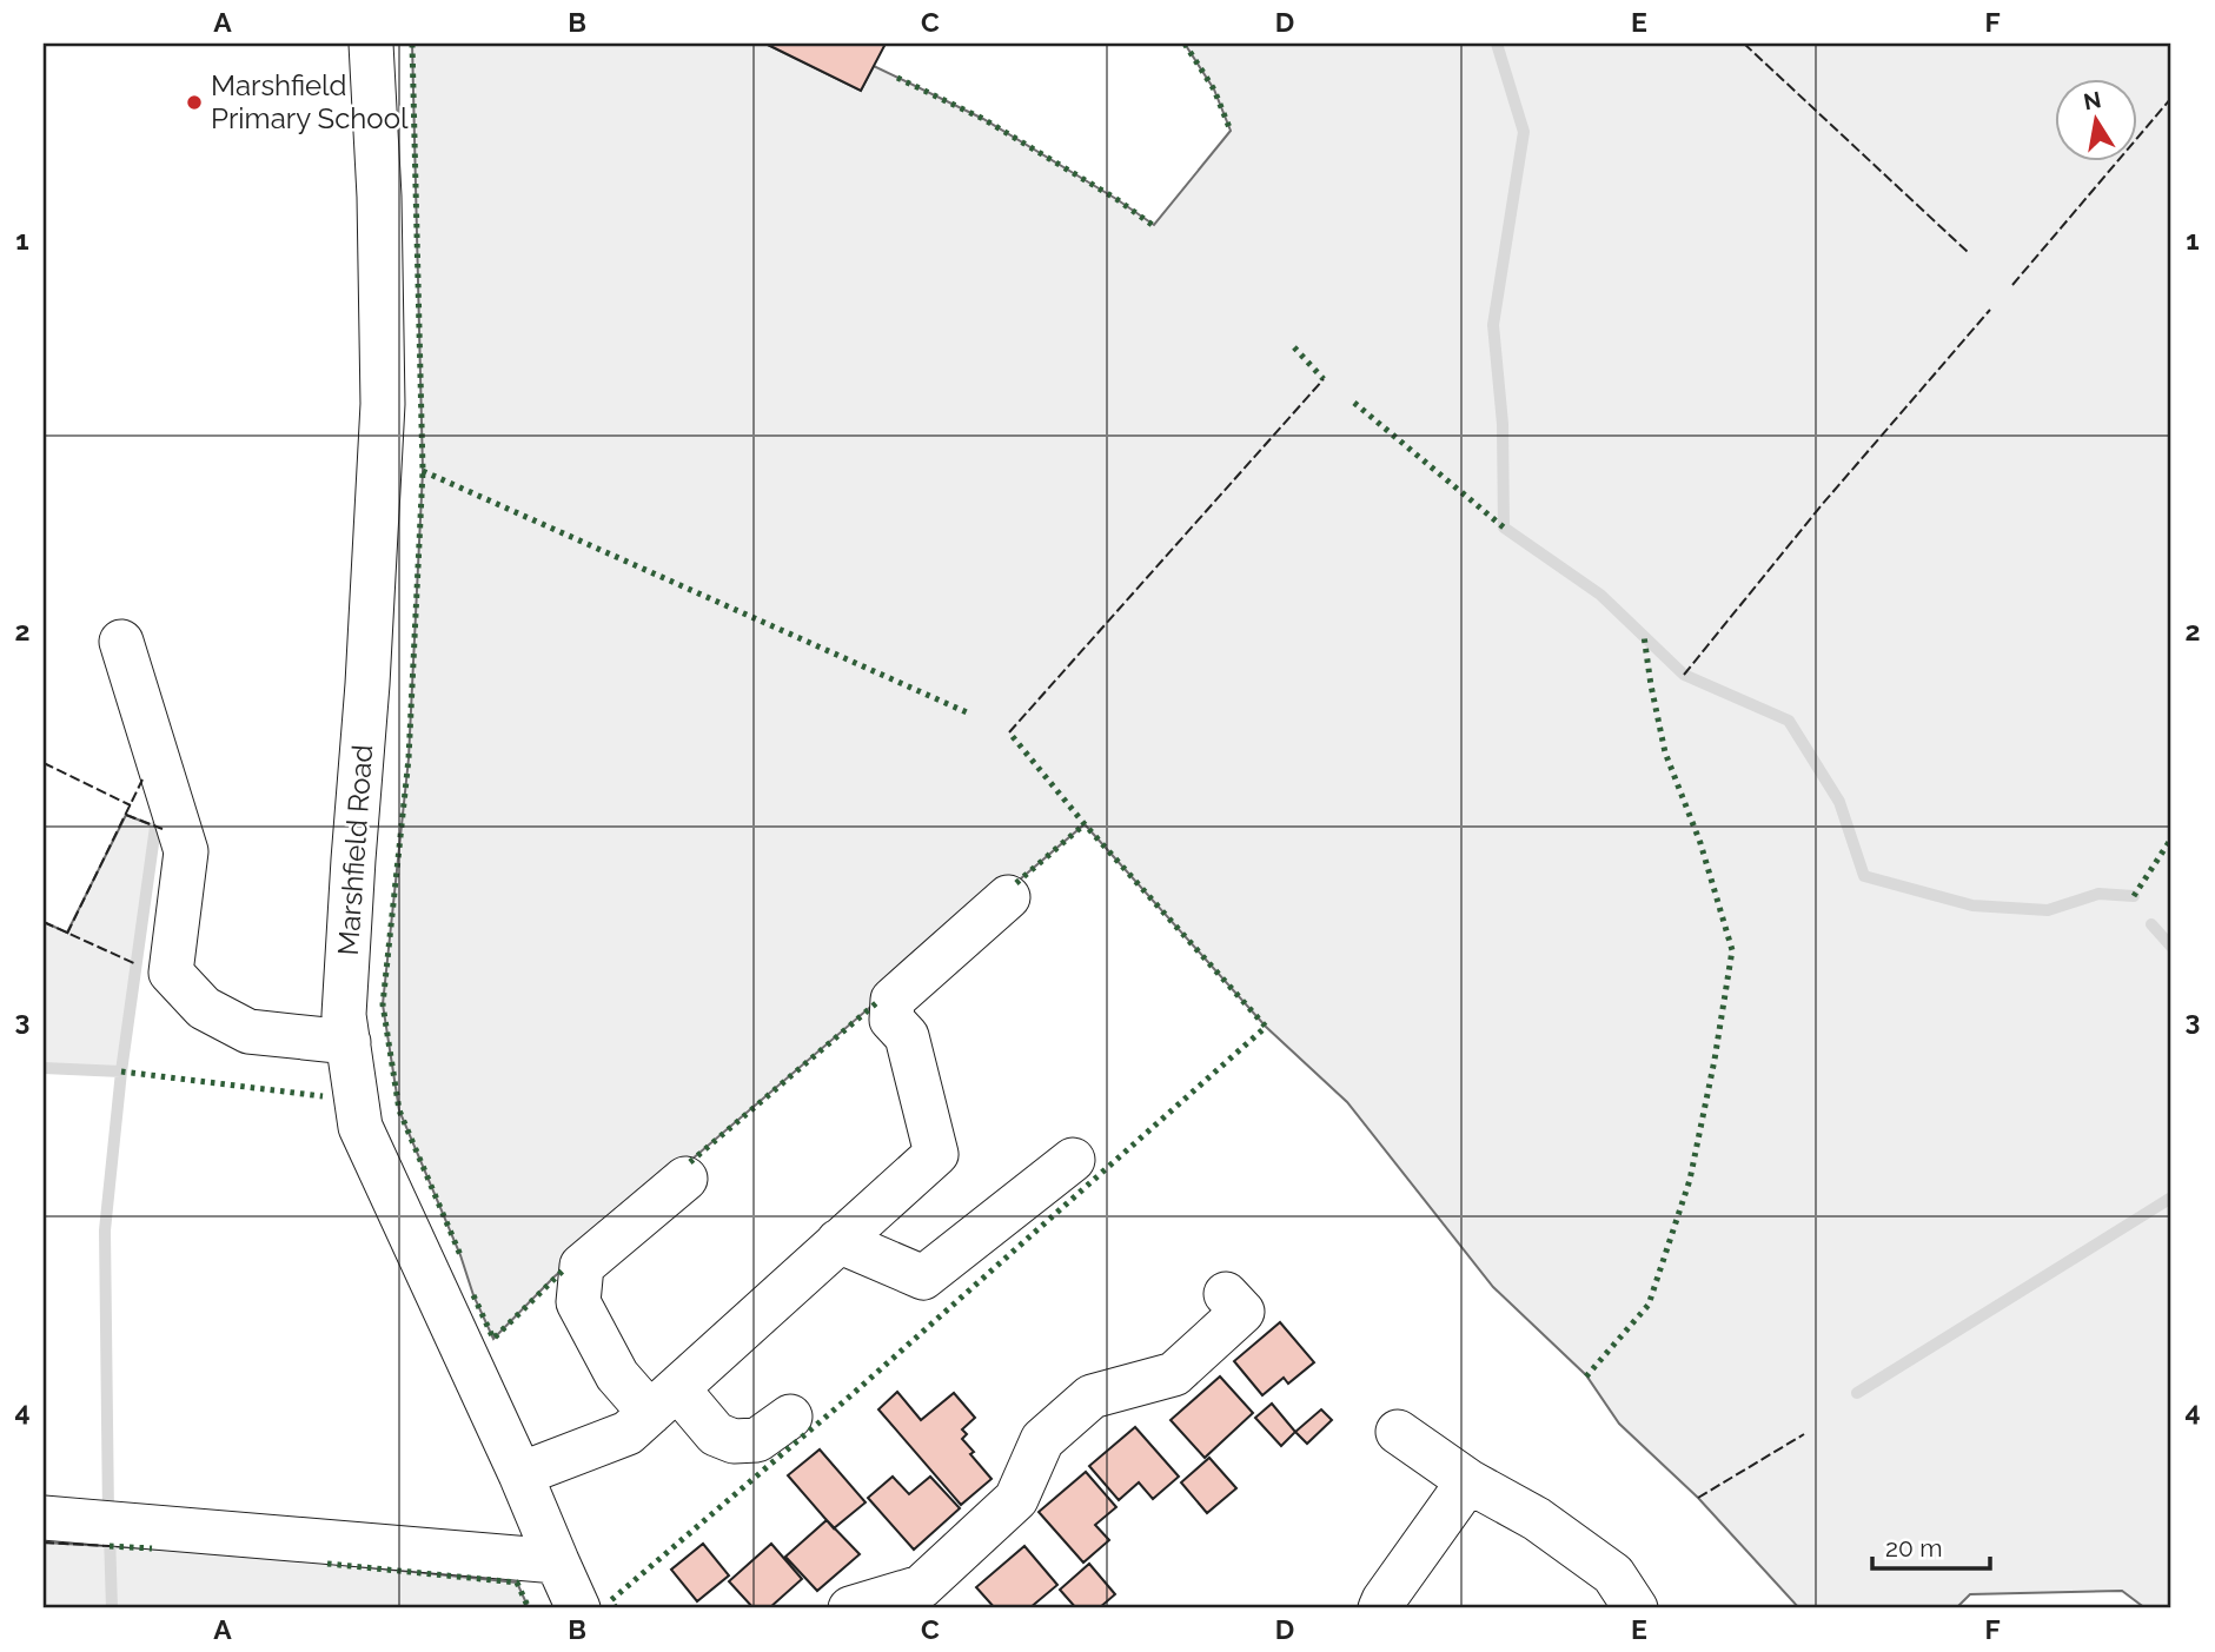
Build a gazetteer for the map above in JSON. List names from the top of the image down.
{
  "streets": {
    "street": ["Marshfield Road"]
  },
  "places": ["Marshfield Primary School"],
  "scale_bar": "20 m",
  "north": "top",
  "grid": {
    "columns": [
      "A",
      "B",
      "C",
      "D",
      "E",
      "F"
    ],
    "rows": [
      "1",
      "2",
      "3",
      "4"
    ]
  }
}
